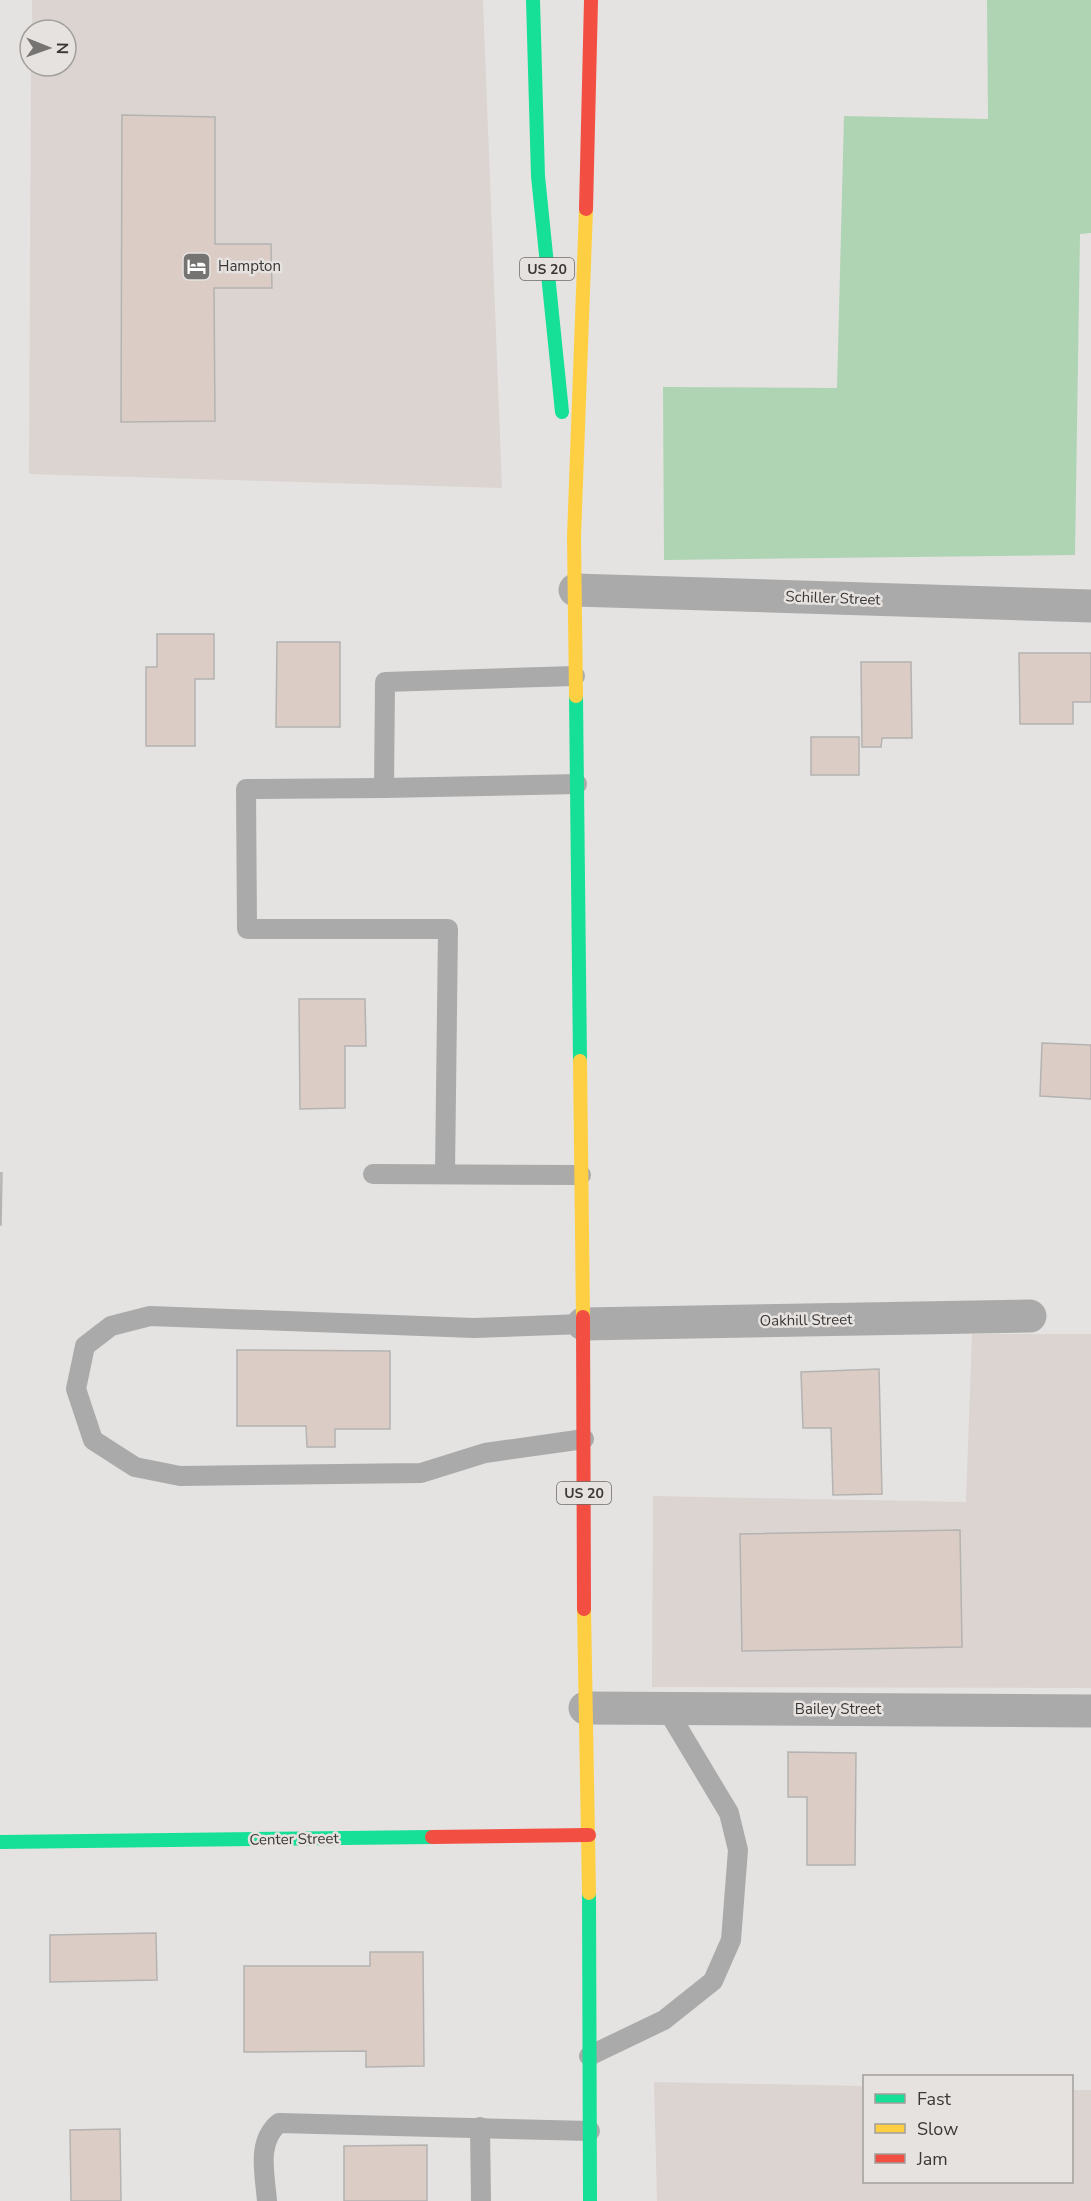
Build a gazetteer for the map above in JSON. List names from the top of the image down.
{
  "streets": {
    "main road": ["US 20", "Center Street"],
    "street": ["Schiller Street", "Oakhill Street", "Bailey Street"]
  },
  "crossings": [
    ["US 20", "Schiller Street"],
    ["US 20", "Oakhill Street"],
    ["US 20", "Bailey Street"],
    ["US 20", "Center Street"]
  ],
  "places": {
    "hotel": ["Hampton"]
  },
  "legend": ["Fast", "Slow", "Jam"],
  "north": "right"
}
